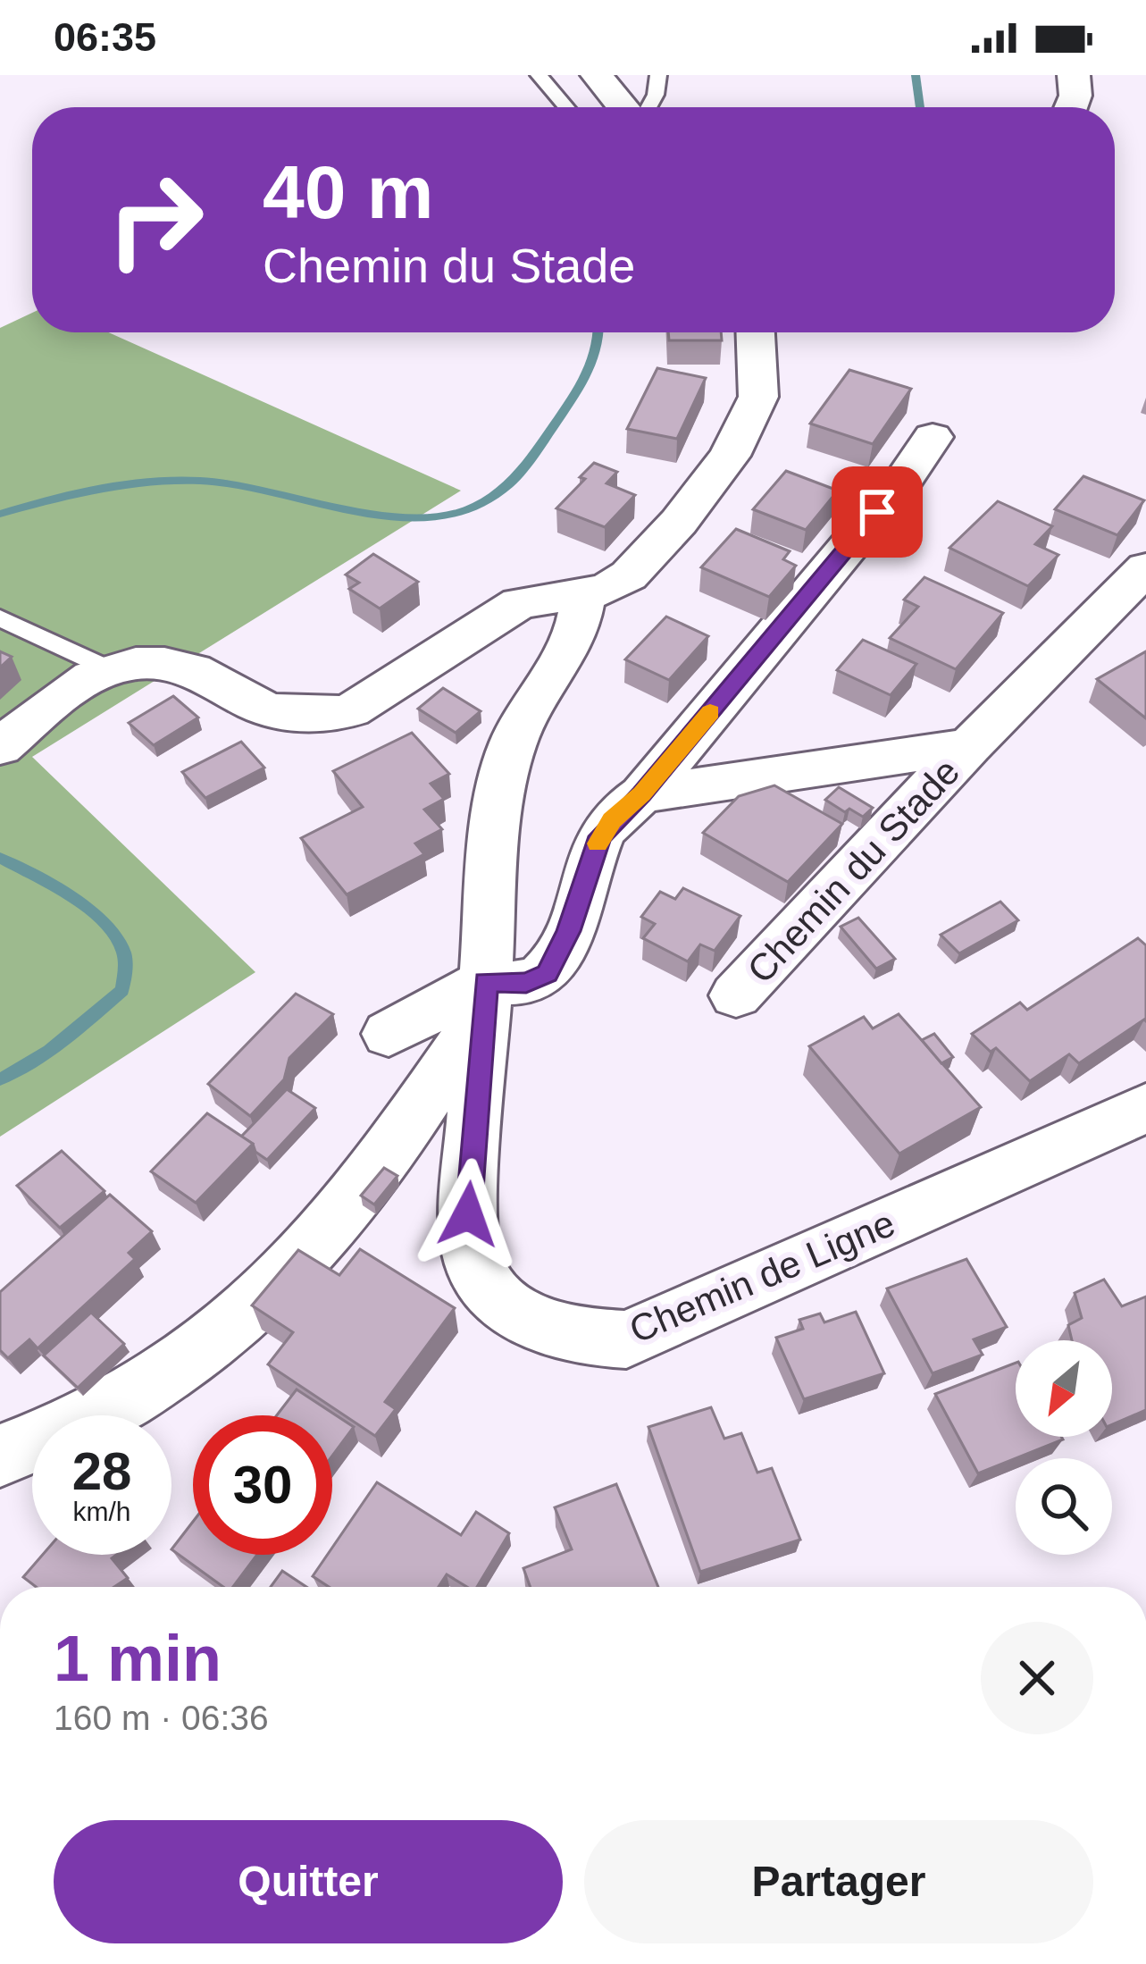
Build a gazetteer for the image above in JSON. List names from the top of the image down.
{
  "streets": {
    "street": ["Chemin du Stade", "Chemin de Ligne"]
  },
  "north": "bottom left",
  "page": {
    "status": "06:35",
    "turn": ["40 m", "Chemin du Stade"],
    "speed": "28 km/h",
    "limit": "30",
    "heading": ["1 min", "160 m · 06:36"],
    "buttons": ["Quitter", "Partager"]
  }
}
